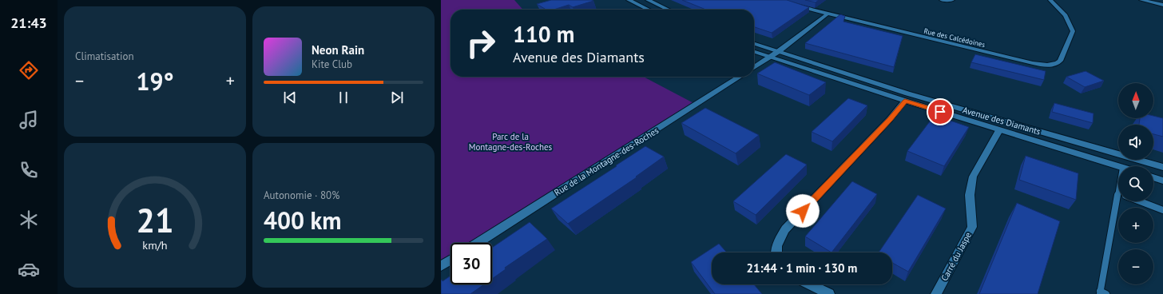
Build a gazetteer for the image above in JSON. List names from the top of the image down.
{
  "streets": {
    "street": [
      "Rue des Calcédoines",
      "Avenue des Diamants",
      "Rue de la Montagne-des-Roches",
      "Carré du Jaspe"
    ]
  },
  "crossings": [
    ["Avenue des Diamants", "Carré du Jaspe"]
  ],
  "parks": ["Parc de la Montagne-des-Roches"],
  "north": "top",
  "page": {
    "tabs": "21:43",
    "tile": [
      "Climatisation",
      ["Autonomie · 80%", "400 km"]
    ],
    "turn": ["110 m", "Avenue des Diamants"],
    "song": ["Neon Rain", "Kite Club"],
    "heat": ["−", "19°", "+"],
    "map_buttons": ["+", "−"],
    "limit": "30",
    "trip": "21:44 · 1 min · 130 m",
    "gauge": ["21", "km/h"]
  }
}
